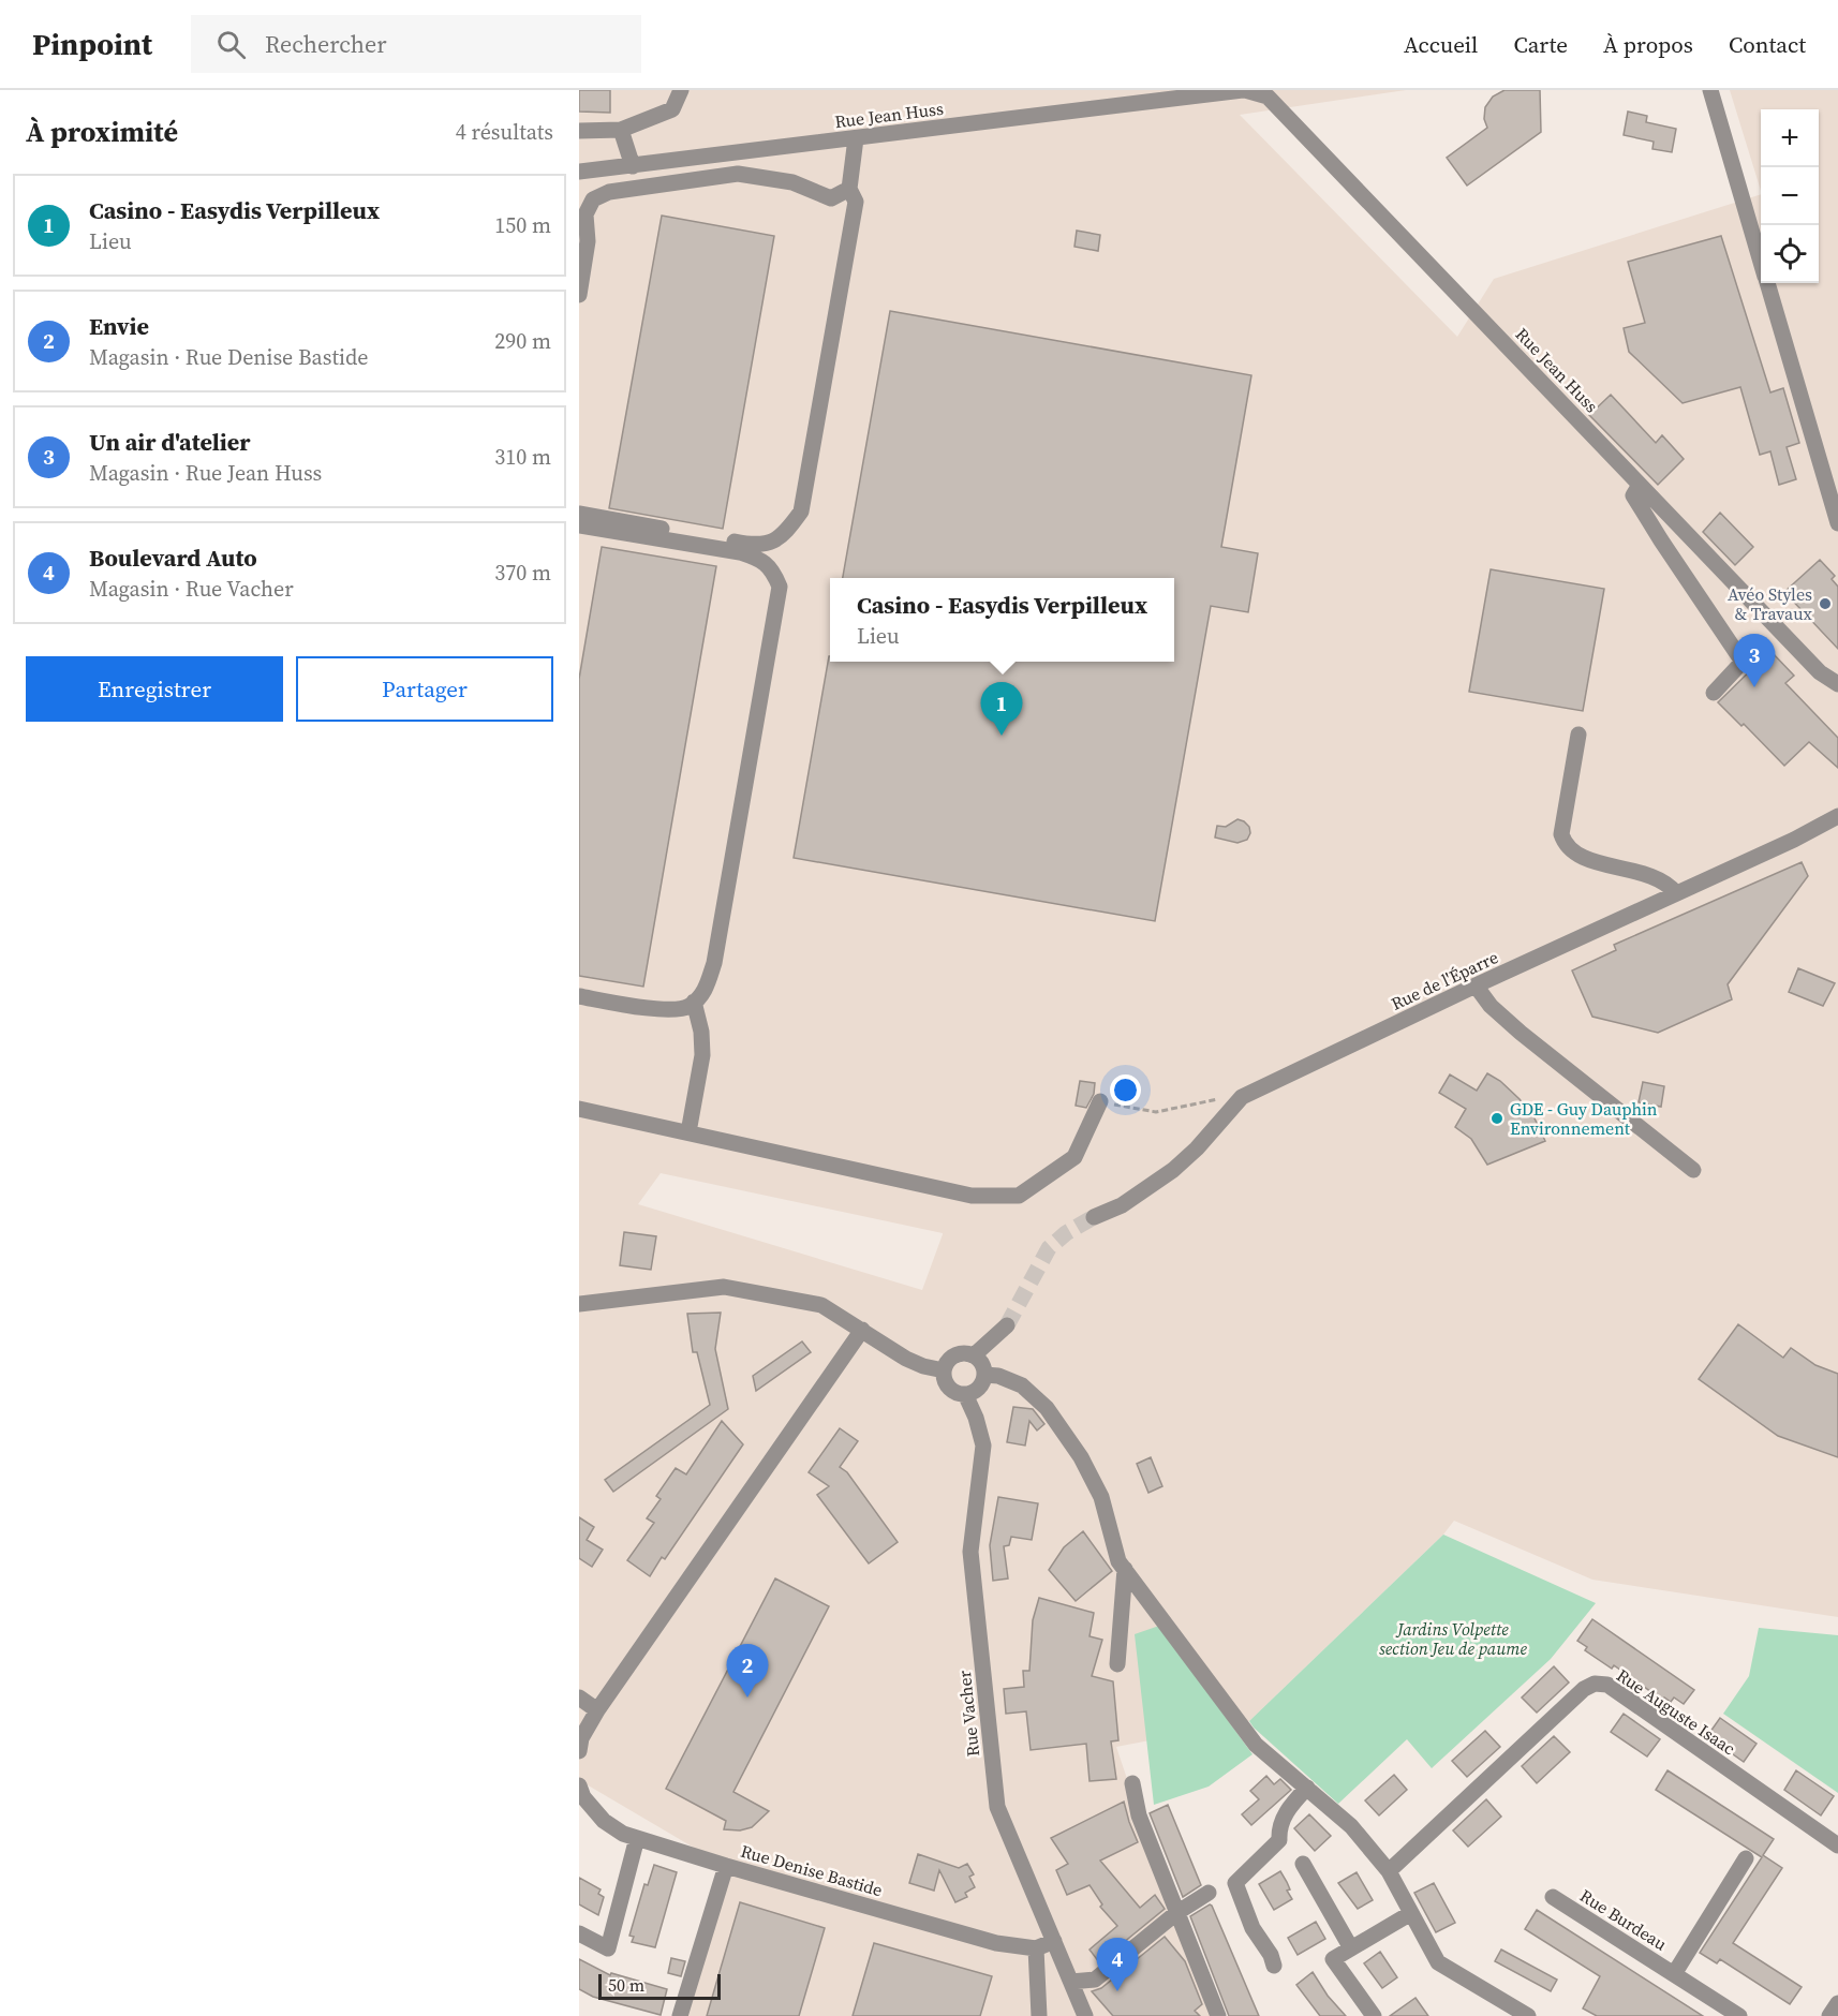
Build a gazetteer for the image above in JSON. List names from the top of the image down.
{
  "streets": {
    "street": [
      "Rue Jean Huss",
      "Rue de l'Éparre",
      "Rue Auguste Isaac",
      "Rue Vacher",
      "Rue Denise Bastide",
      "Rue Burdeau"
    ]
  },
  "parks": ["Jardins Volpette section Jeu de paume"],
  "places": ["Avéo Styles & Travaux", "GDE - Guy Dauphin Environnement"],
  "scale_bar": "50 m",
  "page": {
    "header": "Pinpoint",
    "search": "Rechercher",
    "nav": [
      "Accueil",
      "Carte",
      "À propos",
      "Contact"
    ],
    "heading": ["À proximité", "4 résultats"],
    "map_buttons": ["+", "−"],
    "list": [
      {
        "mark": "1",
        "name": "Casino - Easydis Verpilleux",
        "note": "Lieu",
        "value": "150 m"
      },
      {
        "mark": "2",
        "name": "Envie",
        "note": "Magasin · Rue Denise Bastide",
        "value": "290 m"
      },
      {
        "mark": "3",
        "name": "Un air d'atelier",
        "note": "Magasin · Rue Jean Huss",
        "value": "310 m"
      },
      {
        "mark": "4",
        "name": "Boulevard Auto",
        "note": "Magasin · Rue Vacher",
        "value": "370 m"
      }
    ],
    "popup": ["Casino - Easydis Verpilleux", "Lieu"],
    "pins": [
      "3",
      "1",
      "2",
      "4"
    ],
    "buttons": ["Enregistrer", "Partager"],
    "scale": "50 m"
  }
}
